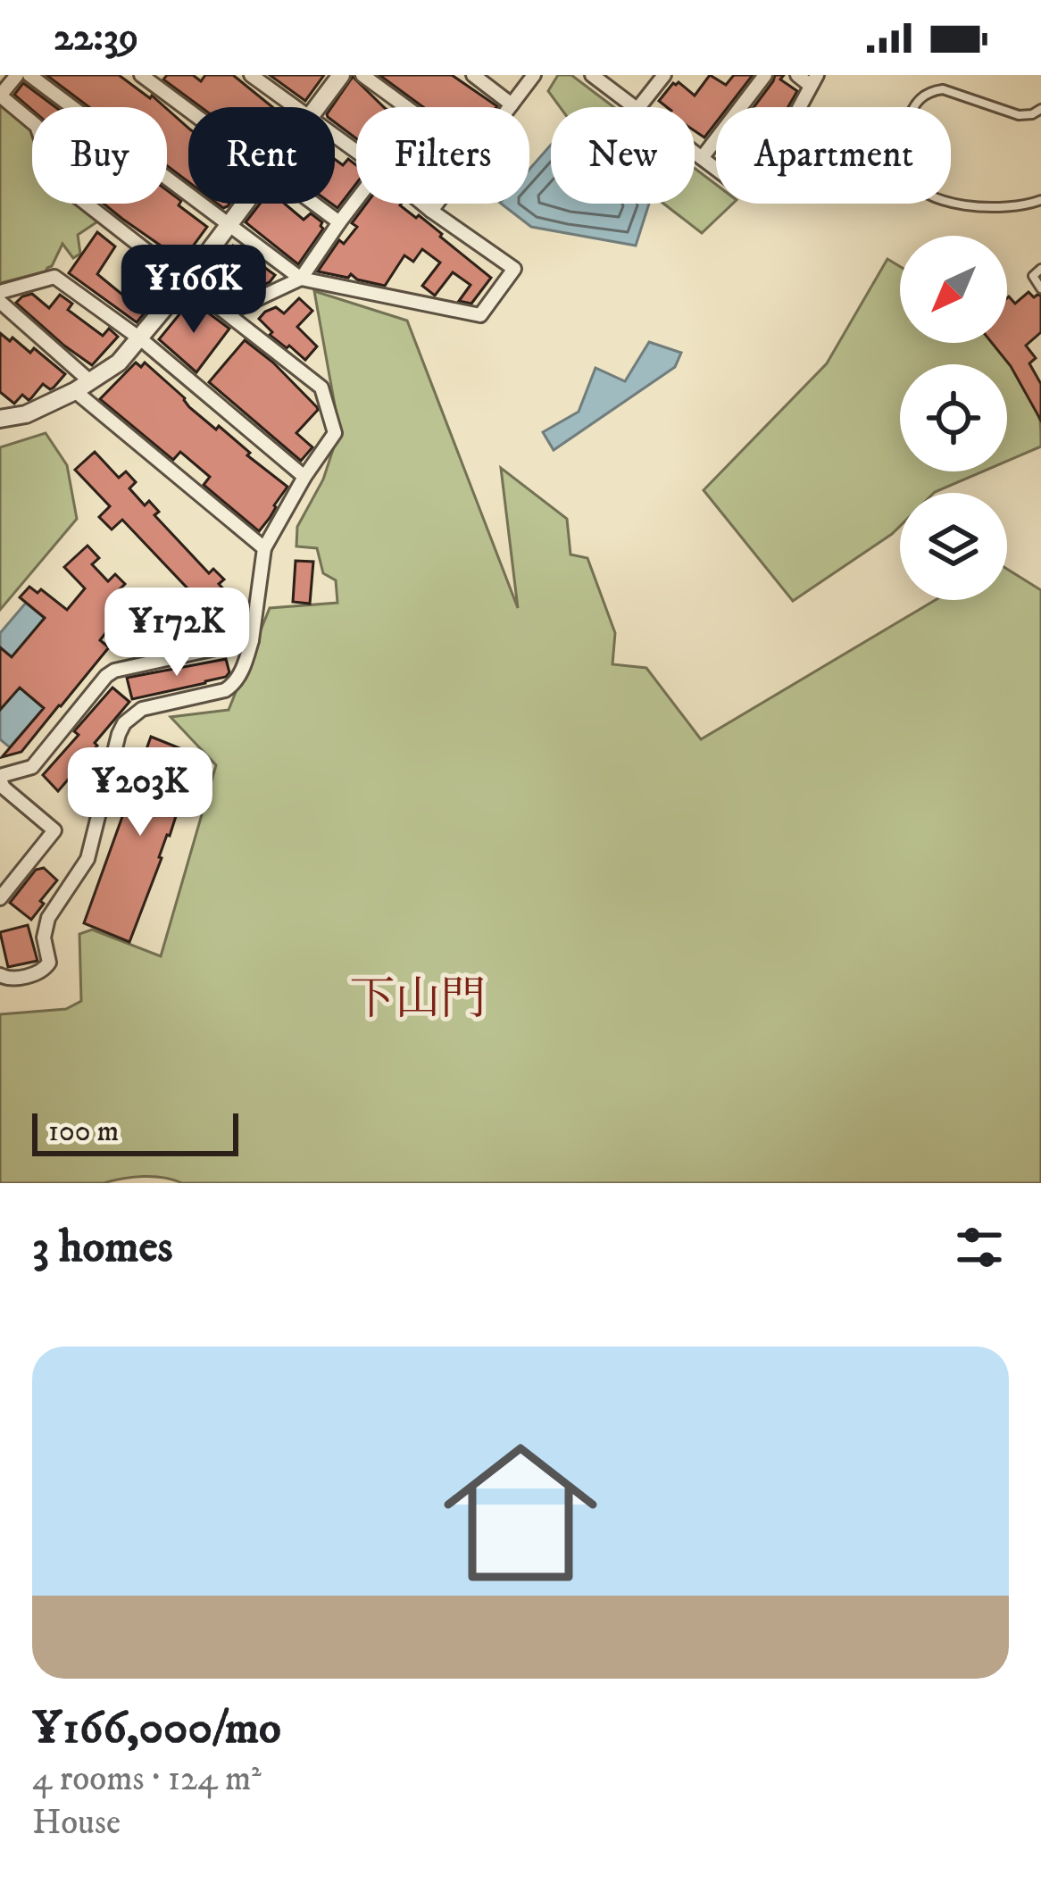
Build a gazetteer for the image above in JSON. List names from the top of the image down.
{
  "districts": ["下山門"],
  "scale_bar": "100 m",
  "north": "bottom left",
  "page": {
    "status": "22:39",
    "chip": [
      "Buy",
      "Rent",
      "Filters",
      "New",
      "Apartment"
    ],
    "price": ["¥166K", "¥172K", "¥203K"],
    "scale": "100 m",
    "heading": "3 homes",
    "list": [
      {
        "name": "¥166,000/mo",
        "note": "4 rooms · 124 m² · House"
      }
    ]
  }
}
